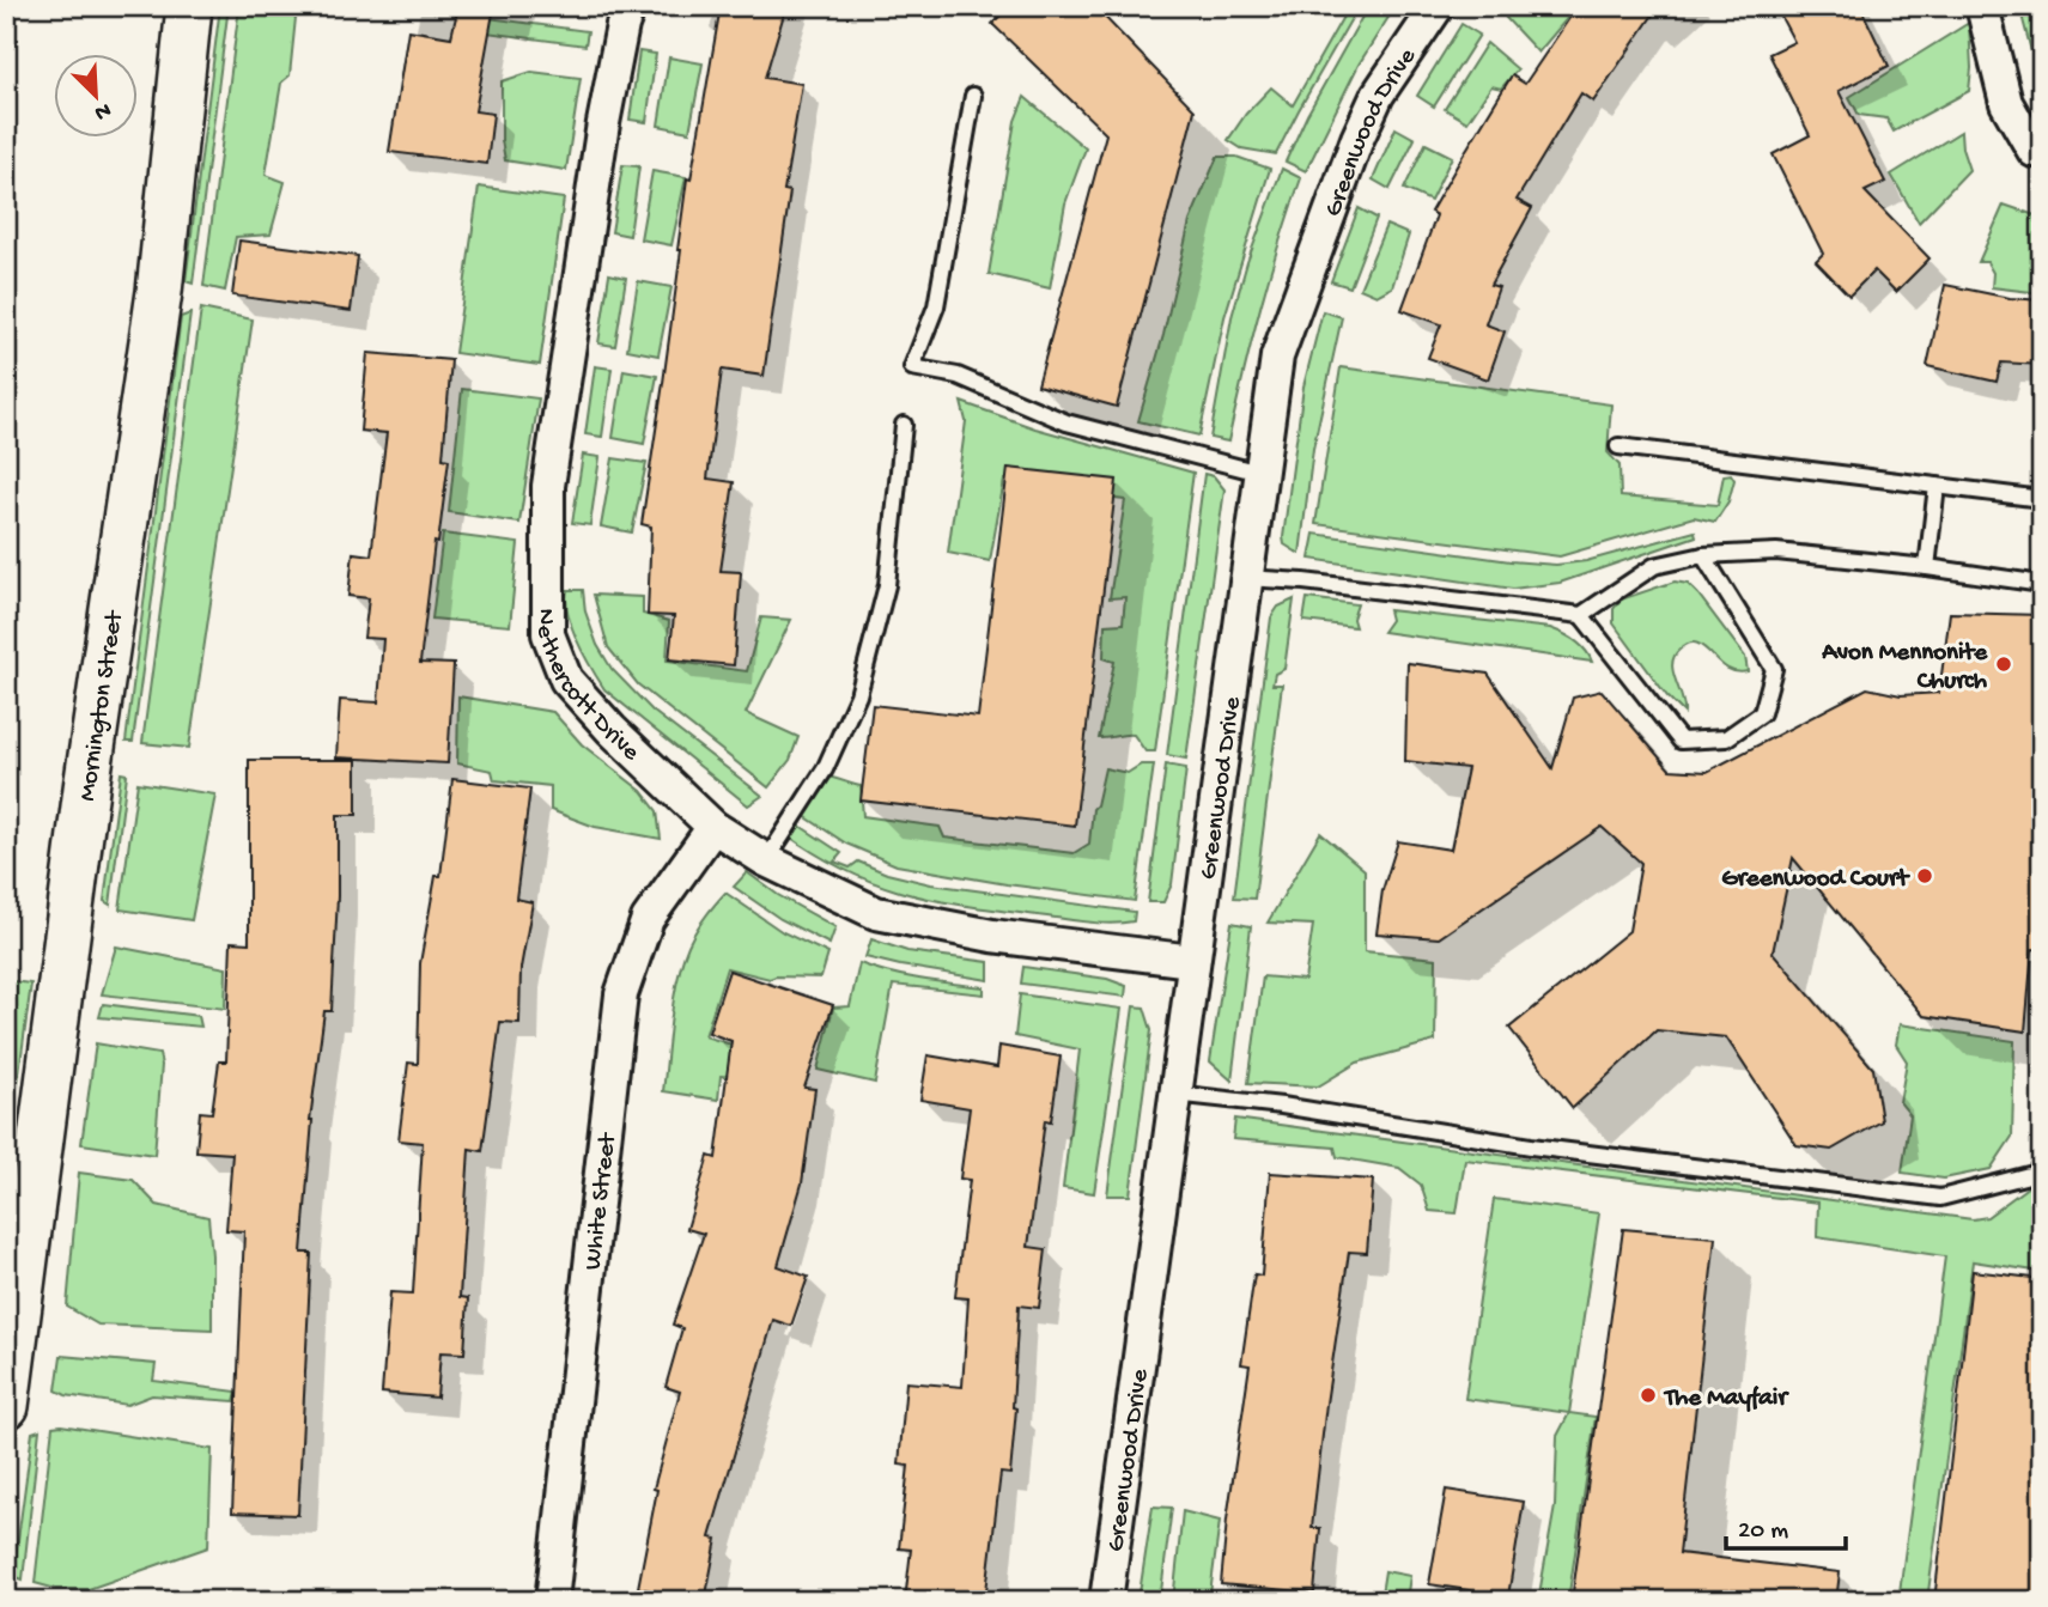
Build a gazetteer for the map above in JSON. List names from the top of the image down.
{
  "streets": {
    "main road": ["Mornington Street"],
    "street": ["Greenwood Drive", "Nethercott Drive", "White Street"]
  },
  "crossings": [
    ["Greenwood Drive", "Nethercott Drive"],
    ["Nethercott Drive", "White Street"]
  ],
  "places": ["Avon Mennonite Church", "Greenwood Court", "The Mayfair"],
  "scale_bar": "20 m",
  "north": "bottom right"
}
